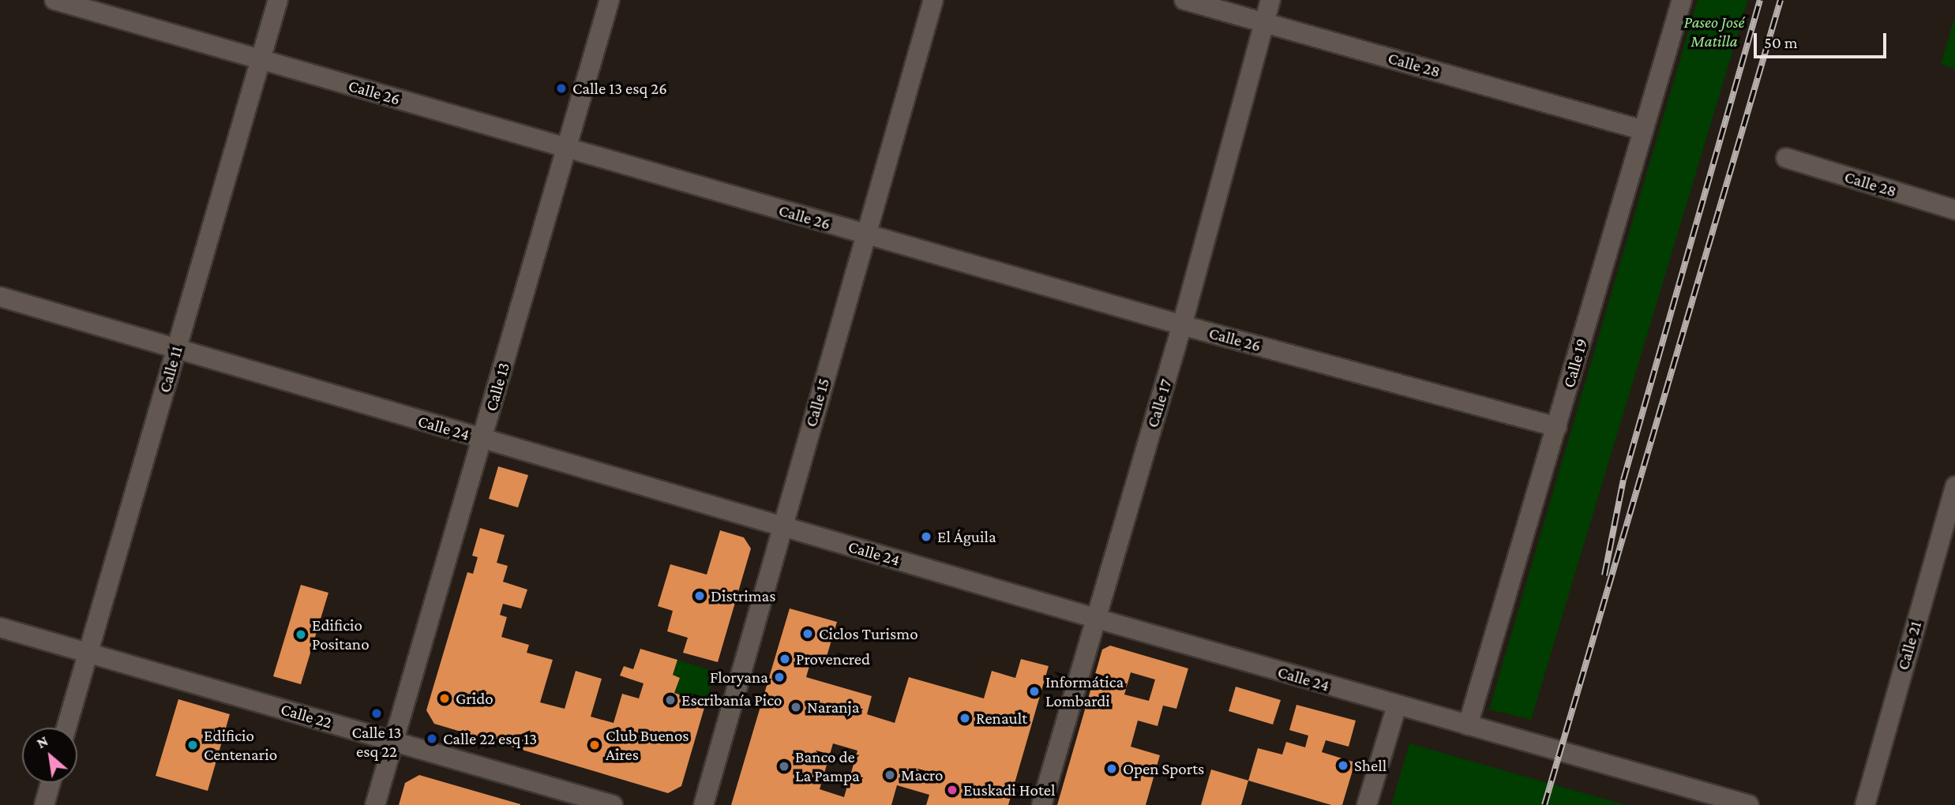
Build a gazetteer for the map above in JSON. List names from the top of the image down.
{
  "streets": {
    "street": [
      "Calle 28",
      "Calle 26",
      "Calle 19",
      "Calle 11",
      "Calle 13",
      "Calle 15",
      "Calle 17",
      "Calle 24",
      "Calle 21",
      "Calle 22"
    ]
  },
  "crossings": [
    ["Calle 28", "Calle 19"],
    ["Calle 28", "Calle 17"],
    ["Calle 26", "Calle 19"],
    ["Calle 26", "Calle 11"],
    ["Calle 26", "Calle 13"],
    ["Calle 26", "Calle 15"],
    ["Calle 26", "Calle 17"],
    ["Calle 19", "Calle 24"],
    ["Calle 11", "Calle 24"],
    ["Calle 11", "Calle 22"],
    ["Calle 13", "Calle 24"],
    ["Calle 13", "Calle 22"],
    ["Calle 15", "Calle 24"],
    ["Calle 17", "Calle 24"]
  ],
  "parks": ["Paseo José Matilla"],
  "places": [
    "Calle 13 esq 26",
    "El Águila",
    "Distrimas",
    "Ciclos Turismo",
    "Edificio Positano",
    "Provencred",
    "Floryana",
    "Informática Lombardi",
    "Grido",
    "Escribanía Pico",
    "Naranja",
    "Calle 13 esq 22",
    "Renault",
    "Calle 22 esq 13",
    "Edificio Centenario",
    "Club Buenos Aires",
    "Shell",
    "Banco de La Pampa",
    "Open Sports",
    "Macro",
    "Euskadi Hotel"
  ],
  "scale_bar": "50 m",
  "north": "top left"
}
